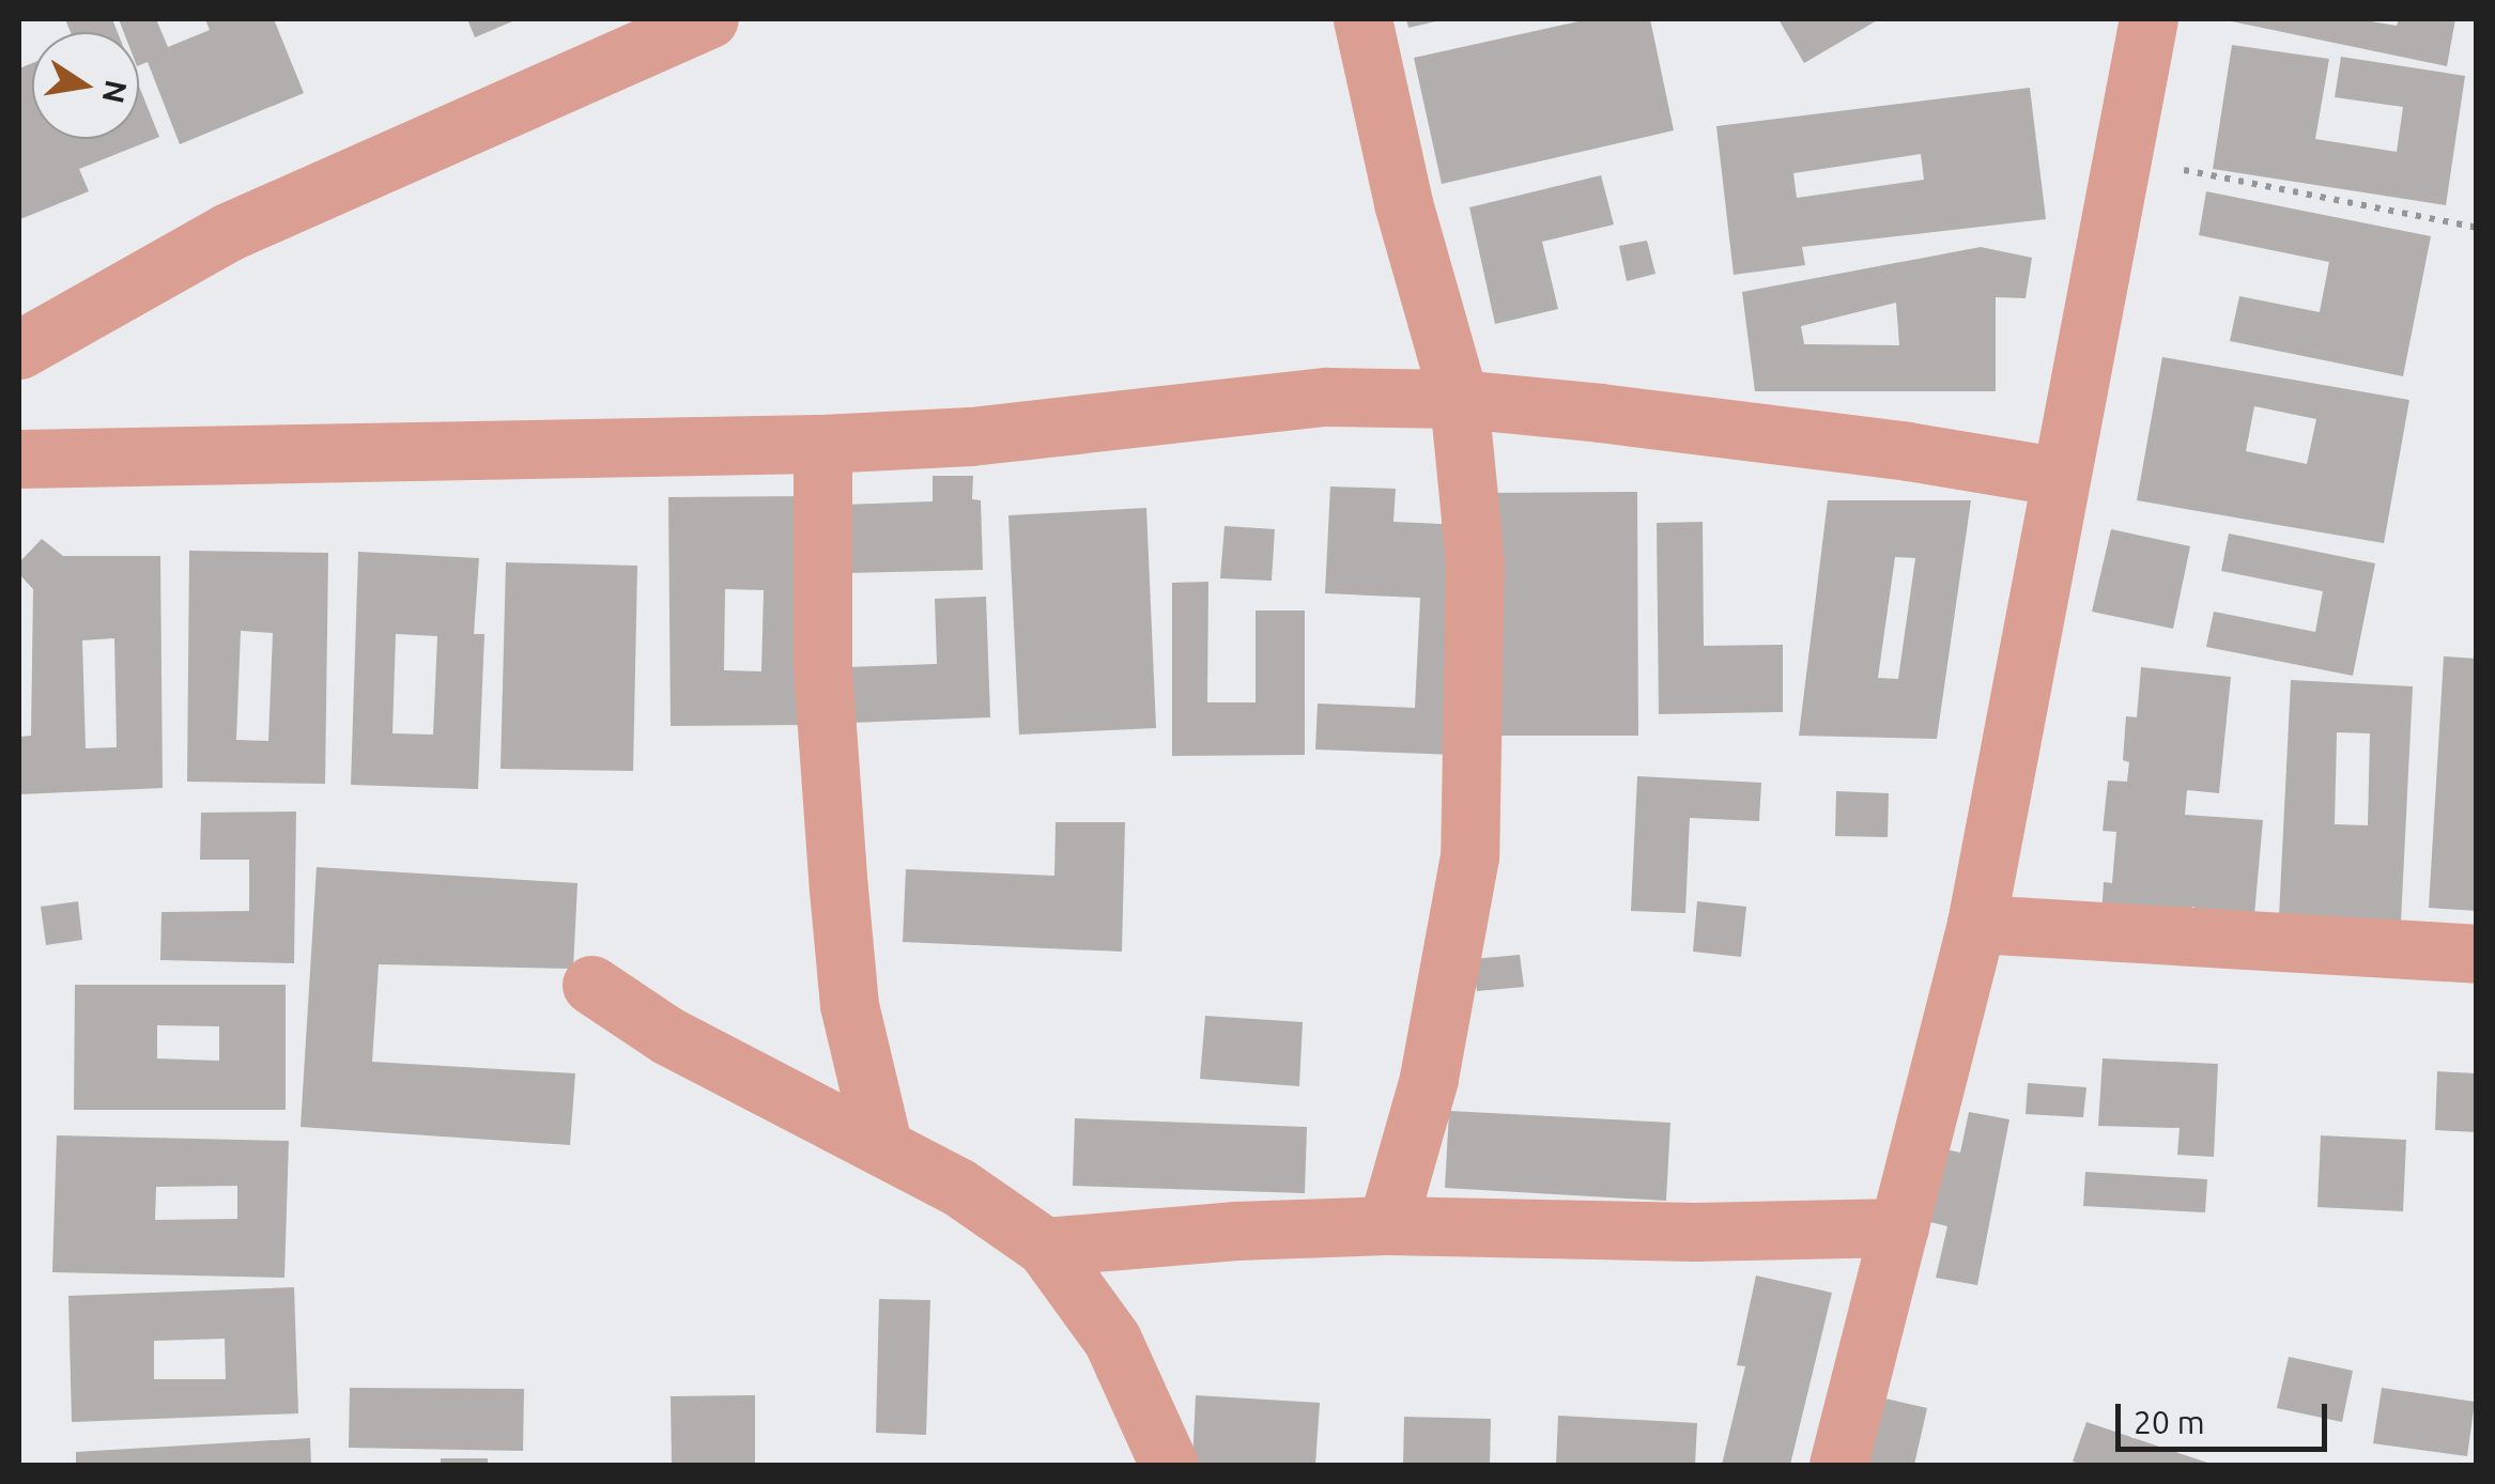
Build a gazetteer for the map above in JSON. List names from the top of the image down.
{
  "scale_bar": "20 m",
  "north": "right"
}
